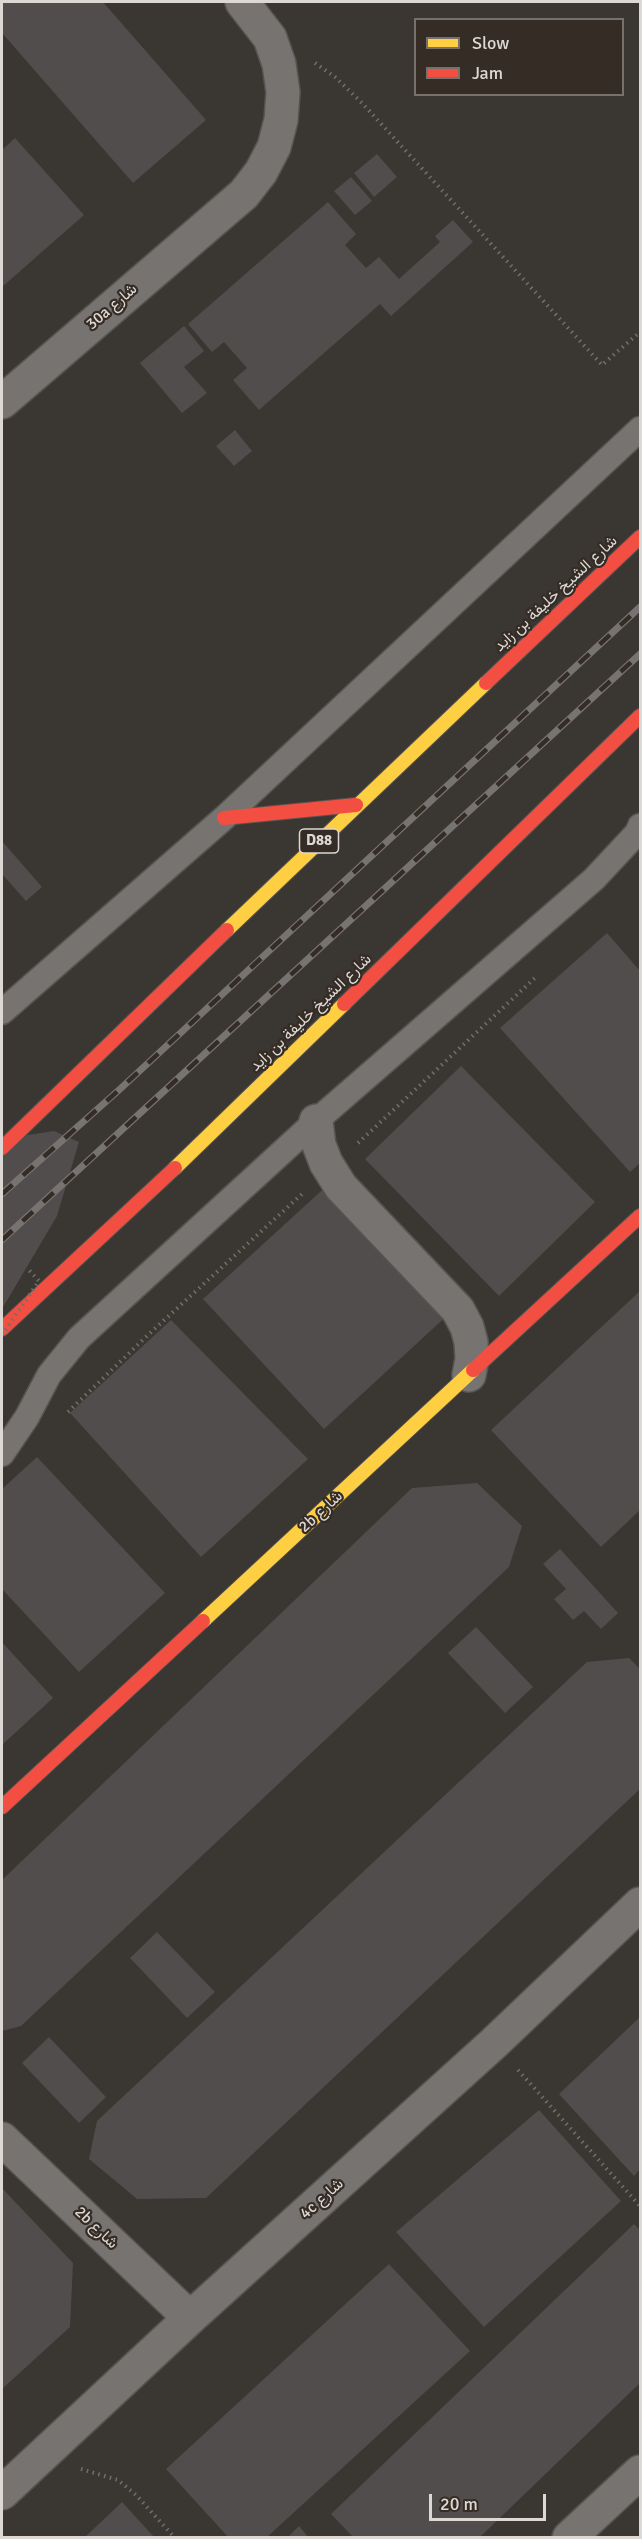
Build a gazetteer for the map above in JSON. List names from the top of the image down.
{
  "streets": {
    "main road": ["شارع الشيخ خليفة بن زايد", "D88", "2b شارع"],
    "street": ["30a شارع", "4c شارع"]
  },
  "crossings": [
    ["2b شارع", "4c شارع"]
  ],
  "legend": ["Slow", "Jam"],
  "scale_bar": "20 m"
}
